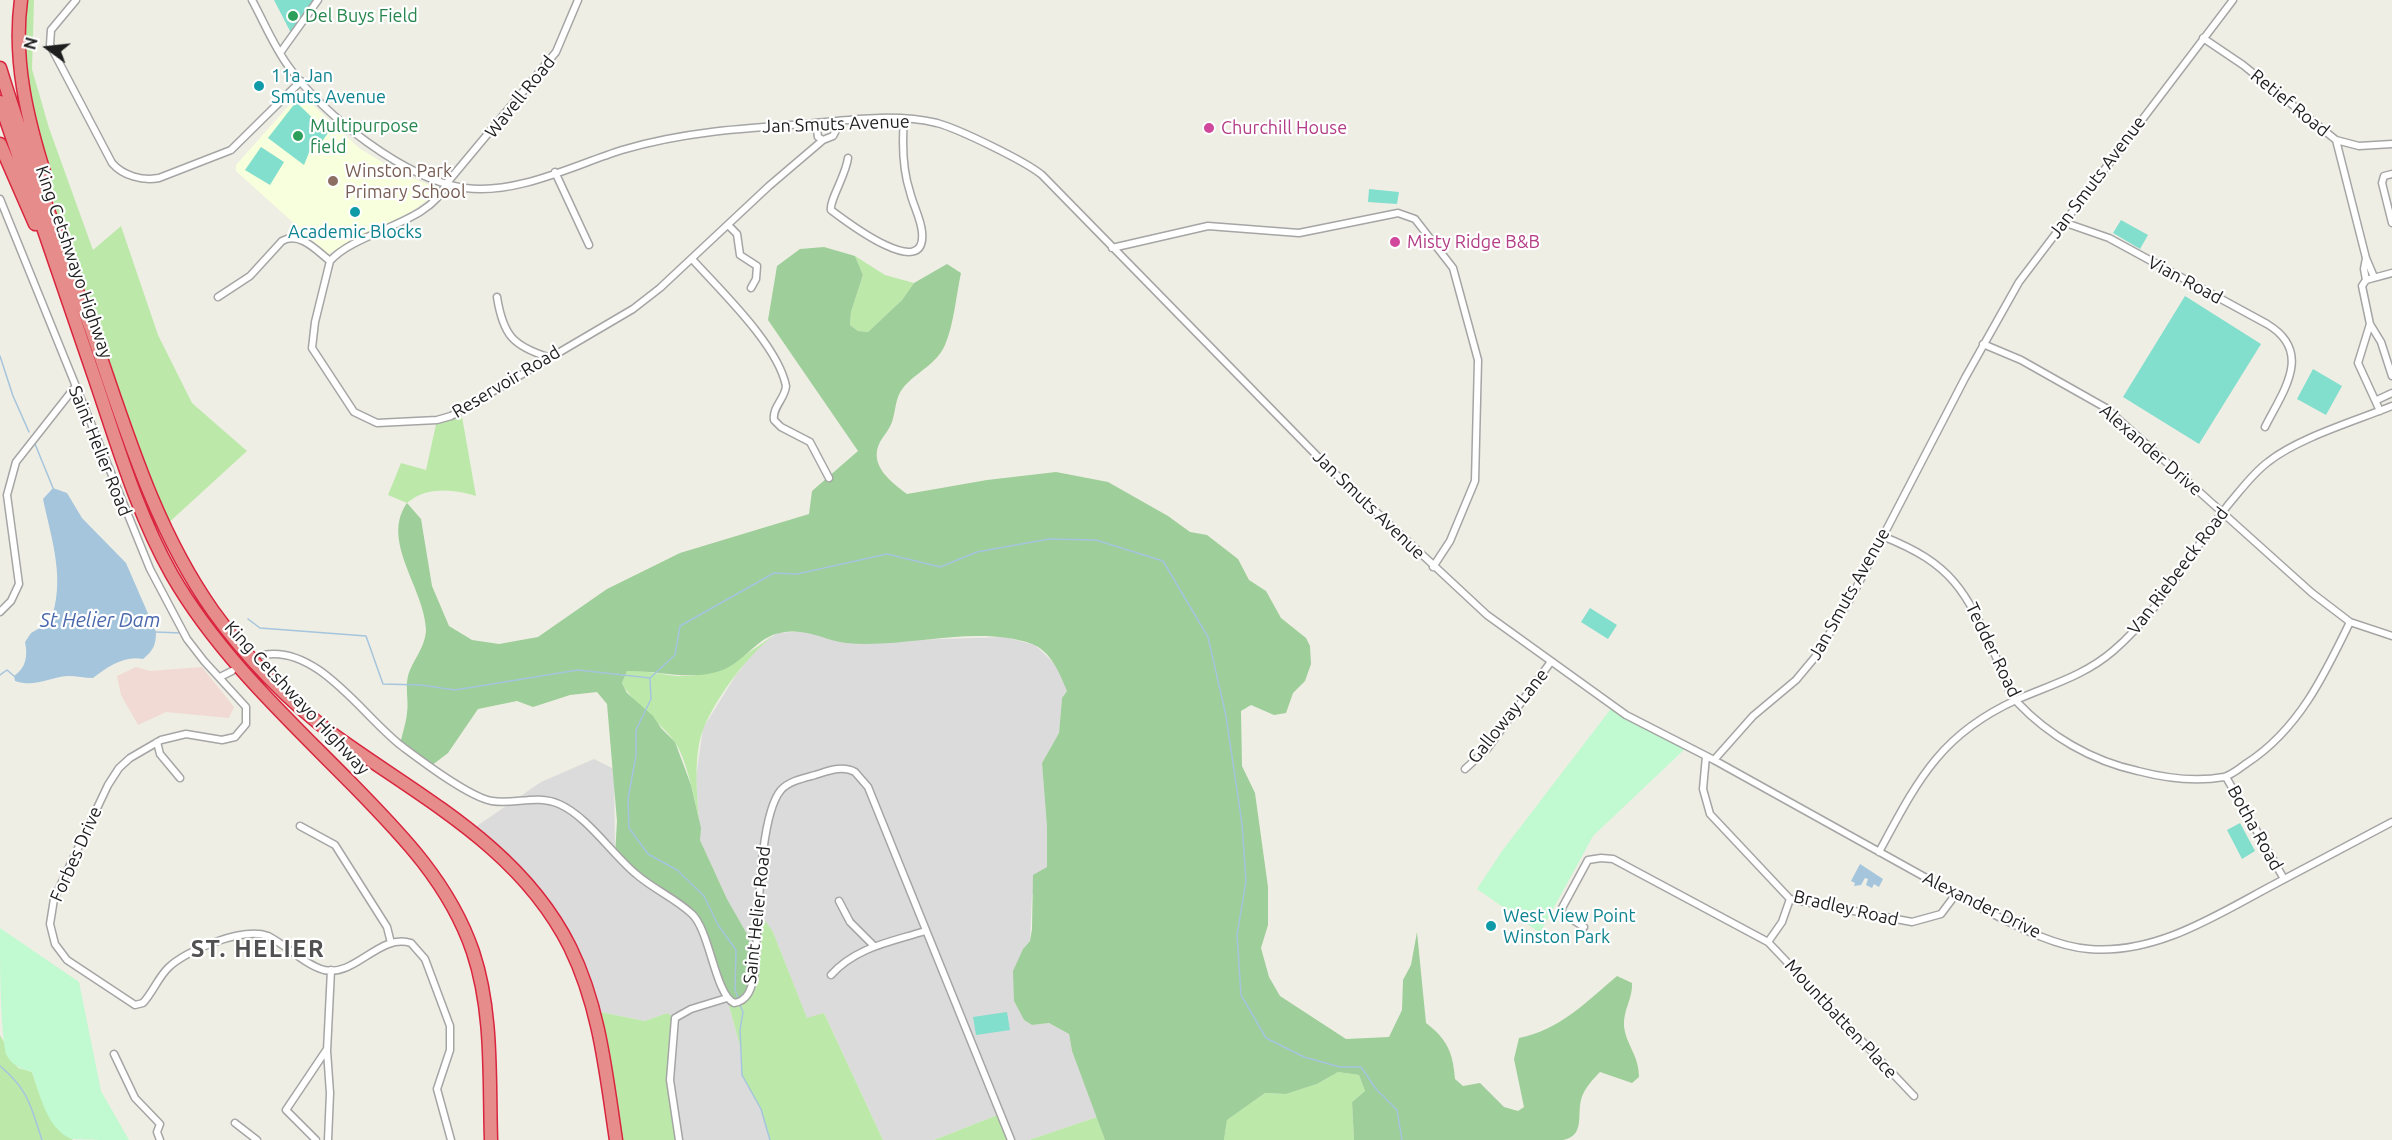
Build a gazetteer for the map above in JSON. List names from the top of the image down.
{
  "streets": {
    "highway": ["King Cetshwayo Highway"],
    "street": [
      "Wavell Road",
      "Retief Road",
      "Jan Smuts Avenue",
      "Vian Road",
      "Reservoir Road",
      "Alexander Drive",
      "Saint Helier Road",
      "Van Riebeeck Road",
      "Tedder Road",
      "Galloway Lane",
      "Botha Road",
      "Forbes Drive",
      "Bradley Road",
      "Mountbatten Place"
    ]
  },
  "crossings": [
    ["Wavell Road", "Jan Smuts Avenue"],
    ["Retief Road", "Jan Smuts Avenue"],
    ["Jan Smuts Avenue", "Vian Road"],
    ["Jan Smuts Avenue", "Reservoir Road"],
    ["Jan Smuts Avenue", "Alexander Drive"],
    ["Jan Smuts Avenue", "Tedder Road"],
    ["Jan Smuts Avenue", "Galloway Lane"],
    ["Jan Smuts Avenue", "Bradley Road"],
    ["Alexander Drive", "Van Riebeeck Road"],
    ["Alexander Drive", "Botha Road"],
    ["Alexander Drive", "Bradley Road"],
    ["Saint Helier Road", "Forbes Drive"],
    ["Van Riebeeck Road", "Tedder Road"],
    ["Tedder Road", "Botha Road"]
  ],
  "districts": ["ST. HELIER"],
  "water": ["St Helier Dam"],
  "places": [
    "Del Buys Field",
    "11a Jan Smuts Avenue",
    "Churchill House",
    "Multipurpose field",
    "Winston Park Primary School",
    "Academic Blocks",
    "Misty Ridge B&B",
    "West View Point Winston Park"
  ],
  "north": "left"
}
